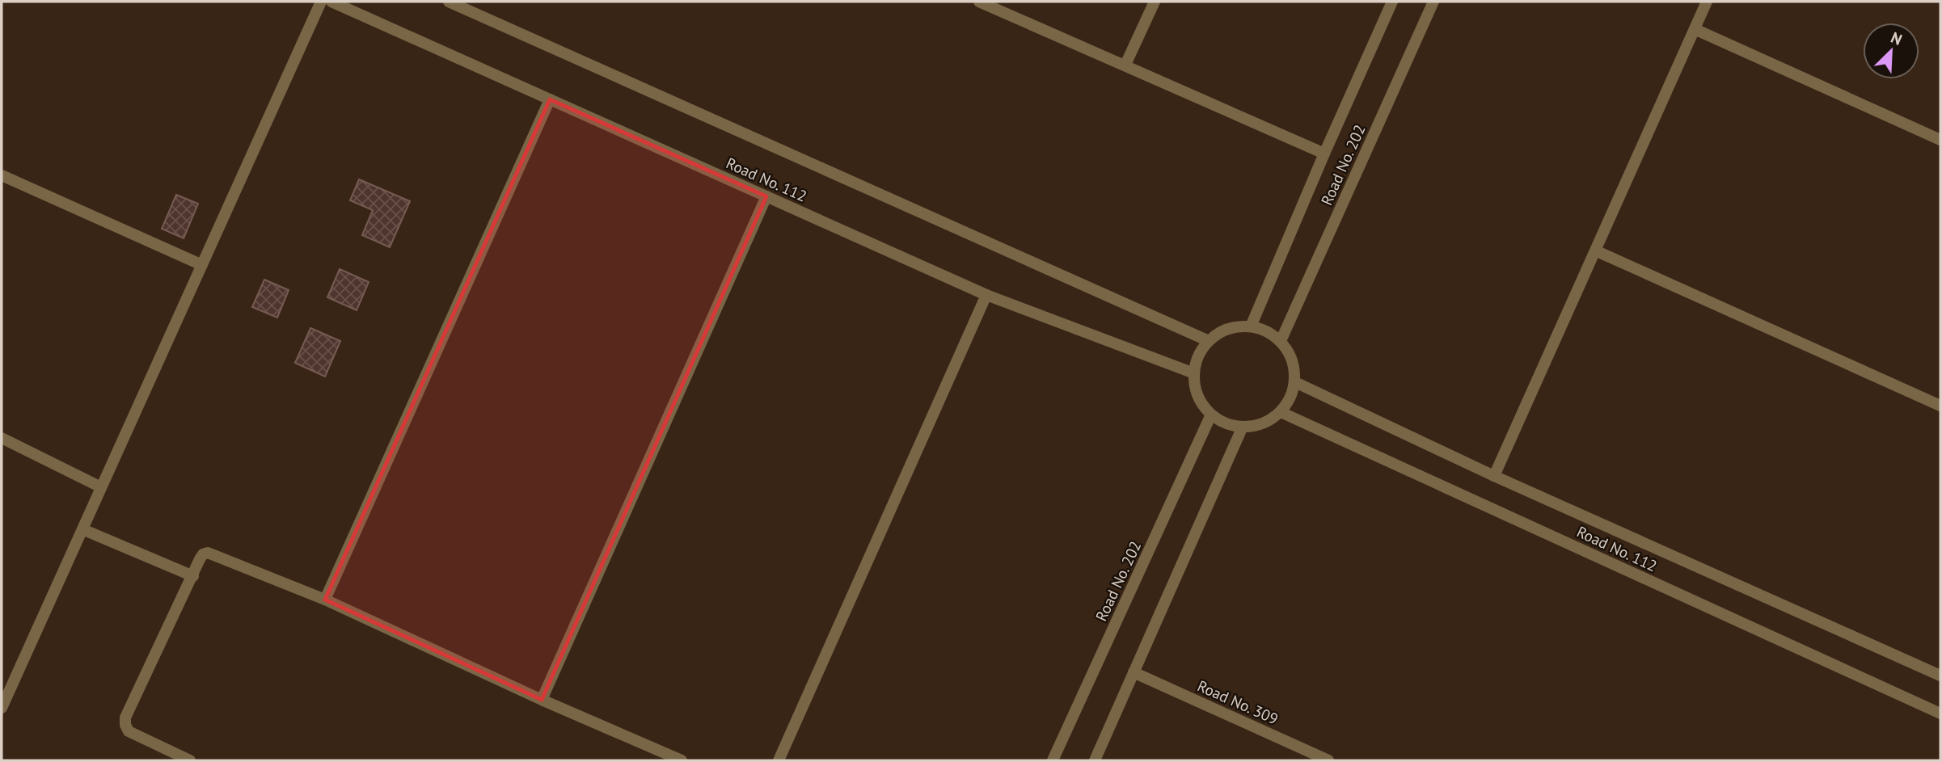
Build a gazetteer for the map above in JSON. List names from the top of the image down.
{
  "streets": {
    "street": ["Road No. 202", "Road No. 112", "Road No. 309"]
  },
  "crossings": [
    ["Road No. 202", "Road No. 112"]
  ],
  "north": "top right"
}
